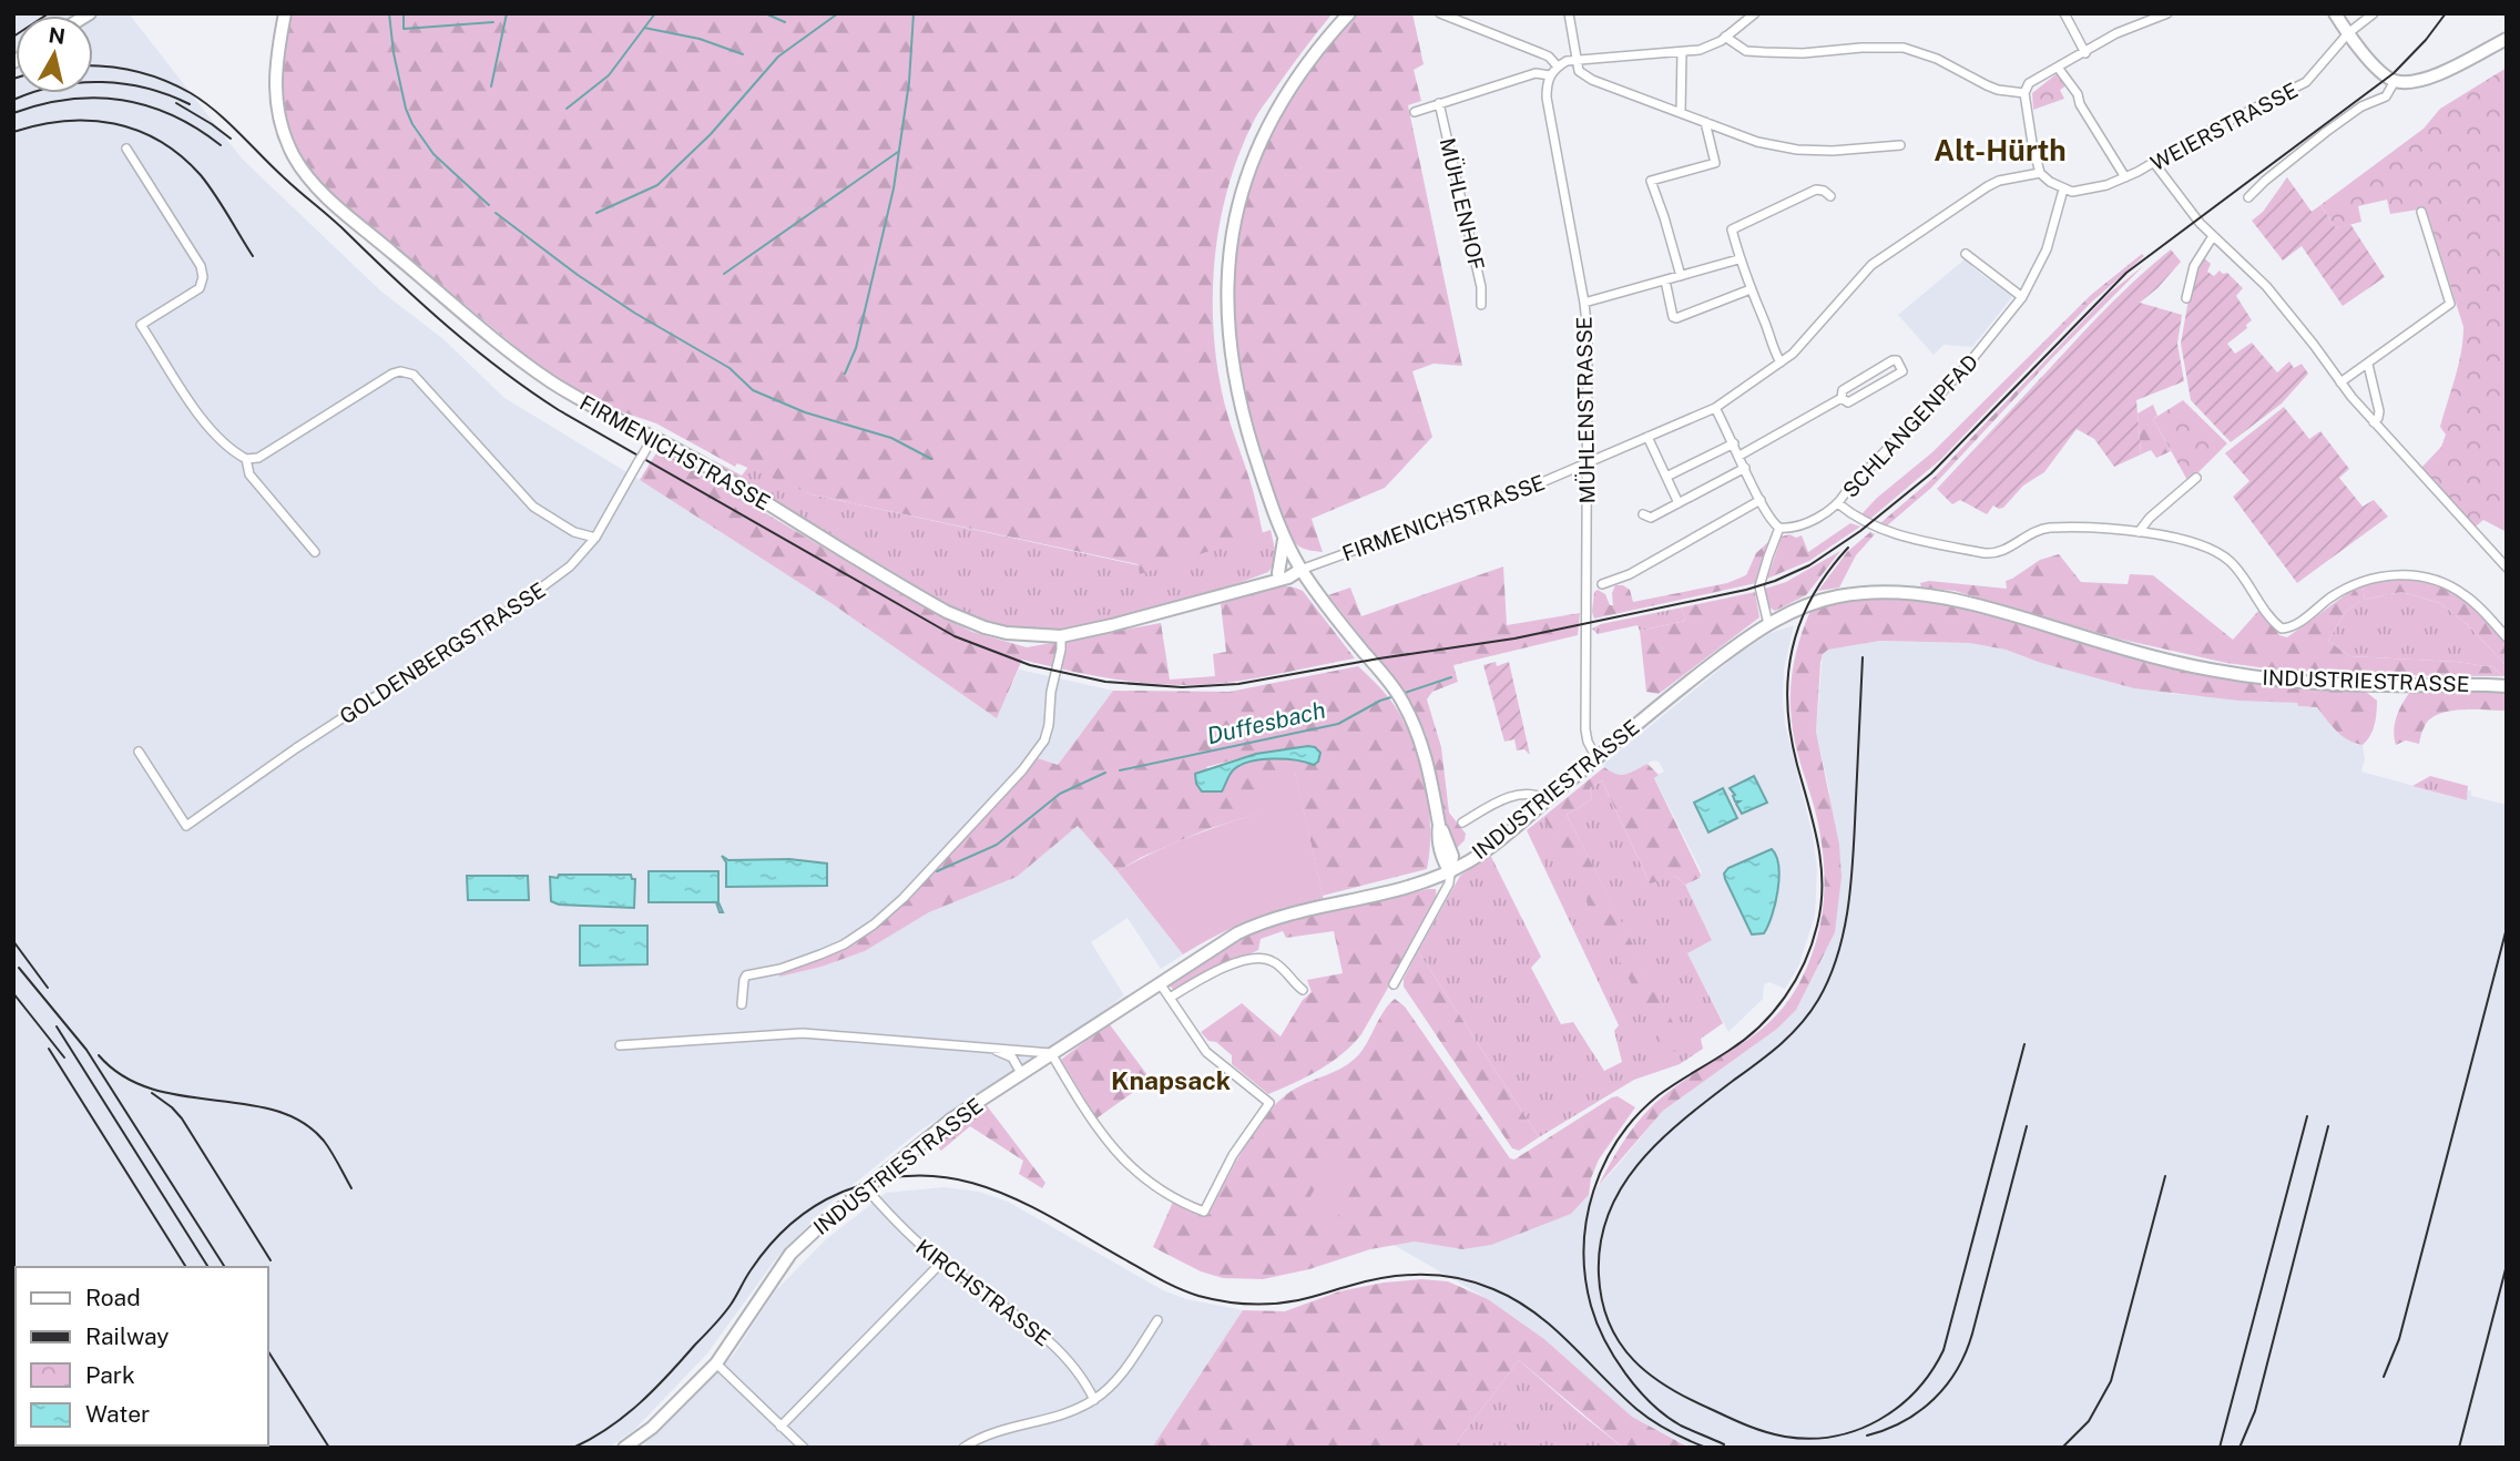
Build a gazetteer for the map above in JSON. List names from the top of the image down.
{
  "streets": {
    "main road": ["FIRMENICHSTRASSE", "INDUSTRIESTRASSE"],
    "street": [
      "WEIERSTRASSE",
      "MÜHLENHOF",
      "MÜHLENSTRASSE",
      "SCHLANGENPFAD",
      "GOLDENBERGSTRASSE",
      "KIRCHSTRASSE"
    ]
  },
  "crossings": [
    ["WEIERSTRASSE", "SCHLANGENPFAD"],
    ["MÜHLENSTRASSE", "FIRMENICHSTRASSE"],
    ["MÜHLENSTRASSE", "INDUSTRIESTRASSE"],
    ["FIRMENICHSTRASSE", "GOLDENBERGSTRASSE"],
    ["INDUSTRIESTRASSE", "KIRCHSTRASSE"]
  ],
  "districts": ["Alt-Hürth", "Knapsack"],
  "water": ["Duffesbach"],
  "legend": [
    "Road",
    "Railway",
    "Park",
    "Water"
  ],
  "north": "top"
}
